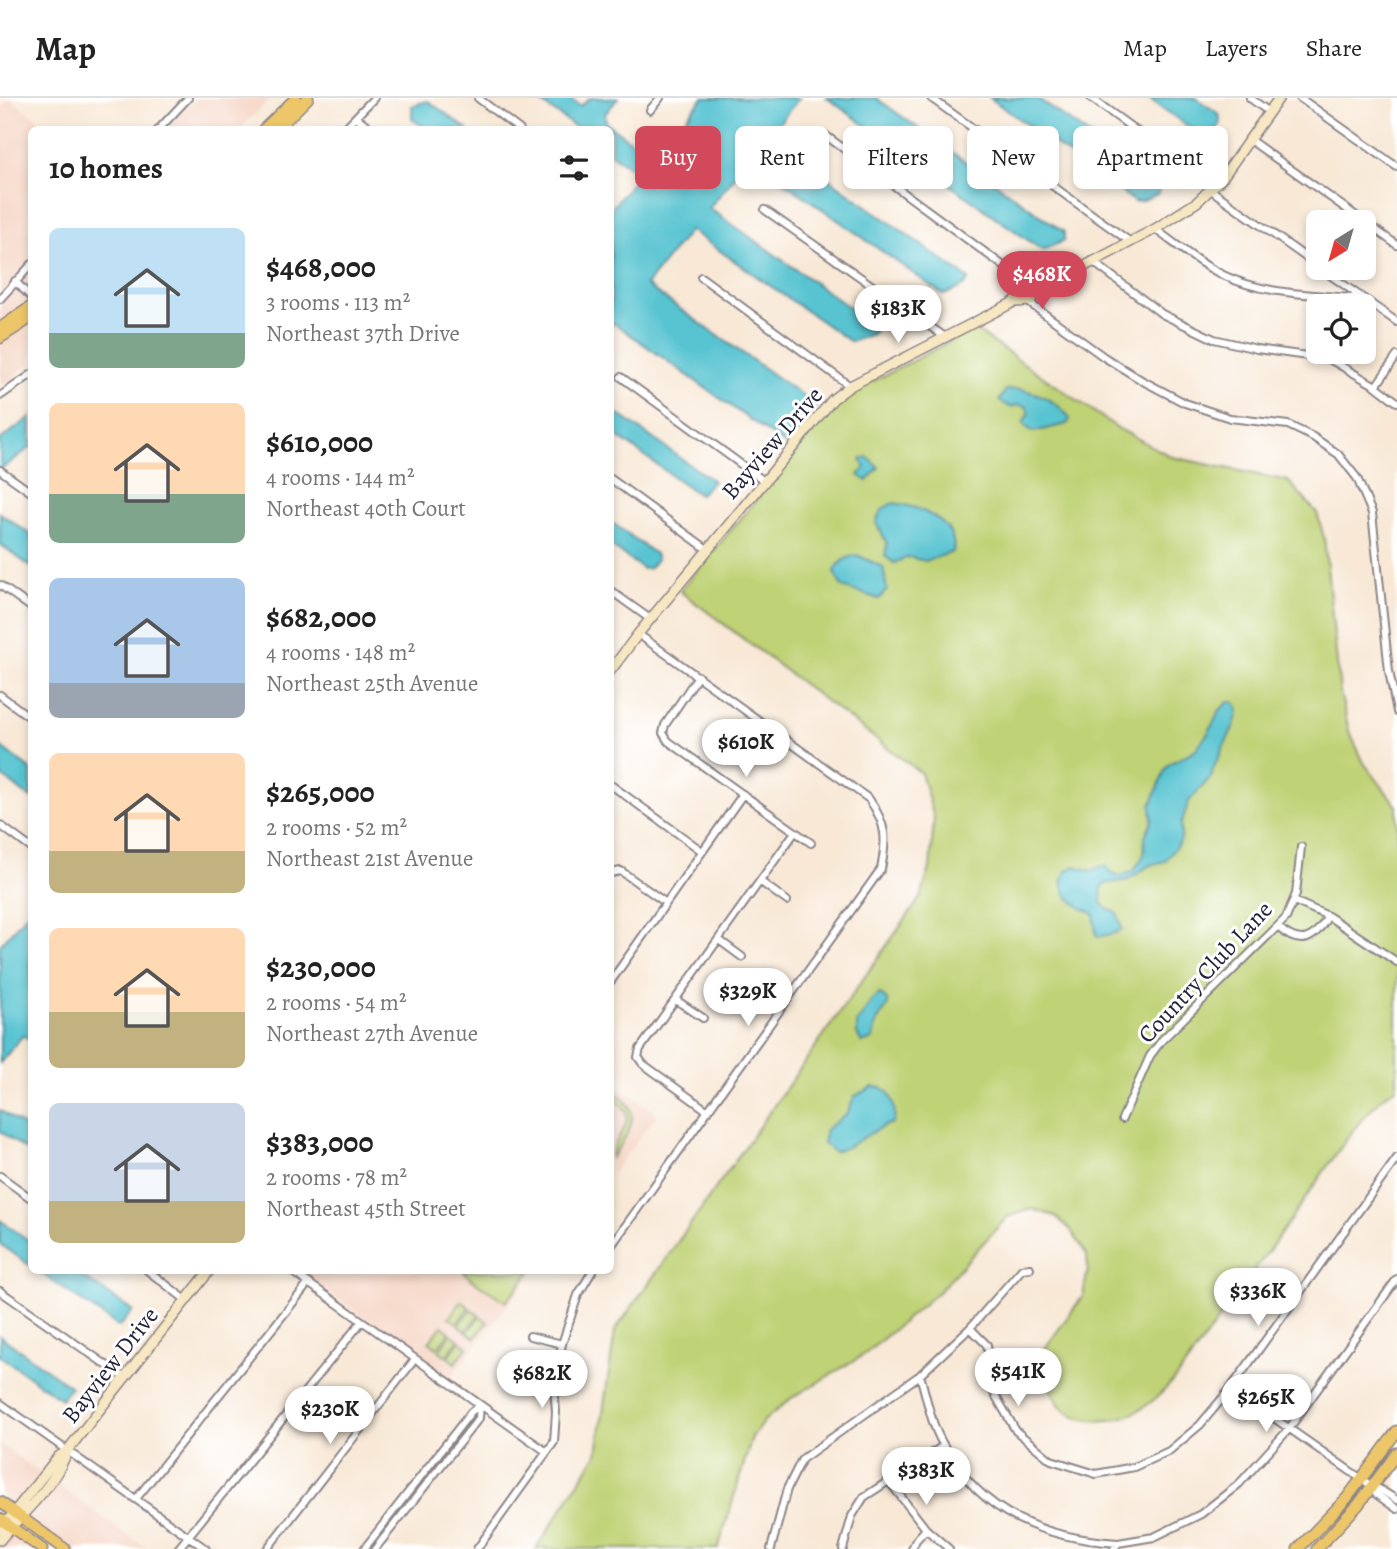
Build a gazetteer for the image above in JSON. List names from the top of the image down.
{
  "streets": {
    "street": ["Bayview Drive", "Country Club Lane"]
  },
  "north": "bottom left",
  "page": {
    "header": "Map",
    "nav": ["Map", "Layers", "Share"],
    "chip": [
      "Buy",
      "Rent",
      "Filters",
      "New",
      "Apartment"
    ],
    "heading": "10 homes",
    "list": [
      {
        "name": "$468,000",
        "note": "3 rooms · 113 m² · Northeast 37th Drive"
      },
      {
        "name": "$610,000",
        "note": "4 rooms · 144 m² · Northeast 40th Court"
      },
      {
        "name": "$682,000",
        "note": "4 rooms · 148 m² · Northeast 25th Avenue"
      },
      {
        "name": "$265,000",
        "note": "2 rooms · 52 m² · Northeast 21st Avenue"
      },
      {
        "name": "$230,000",
        "note": "2 rooms · 54 m² · Northeast 27th Avenue"
      },
      {
        "name": "$383,000",
        "note": "2 rooms · 78 m² · Northeast 45th Street"
      }
    ],
    "price": [
      "$468K",
      "$183K",
      "$610K",
      "$329K",
      "$336K",
      "$541K",
      "$682K",
      "$265K",
      "$230K",
      "$383K"
    ]
  }
}
